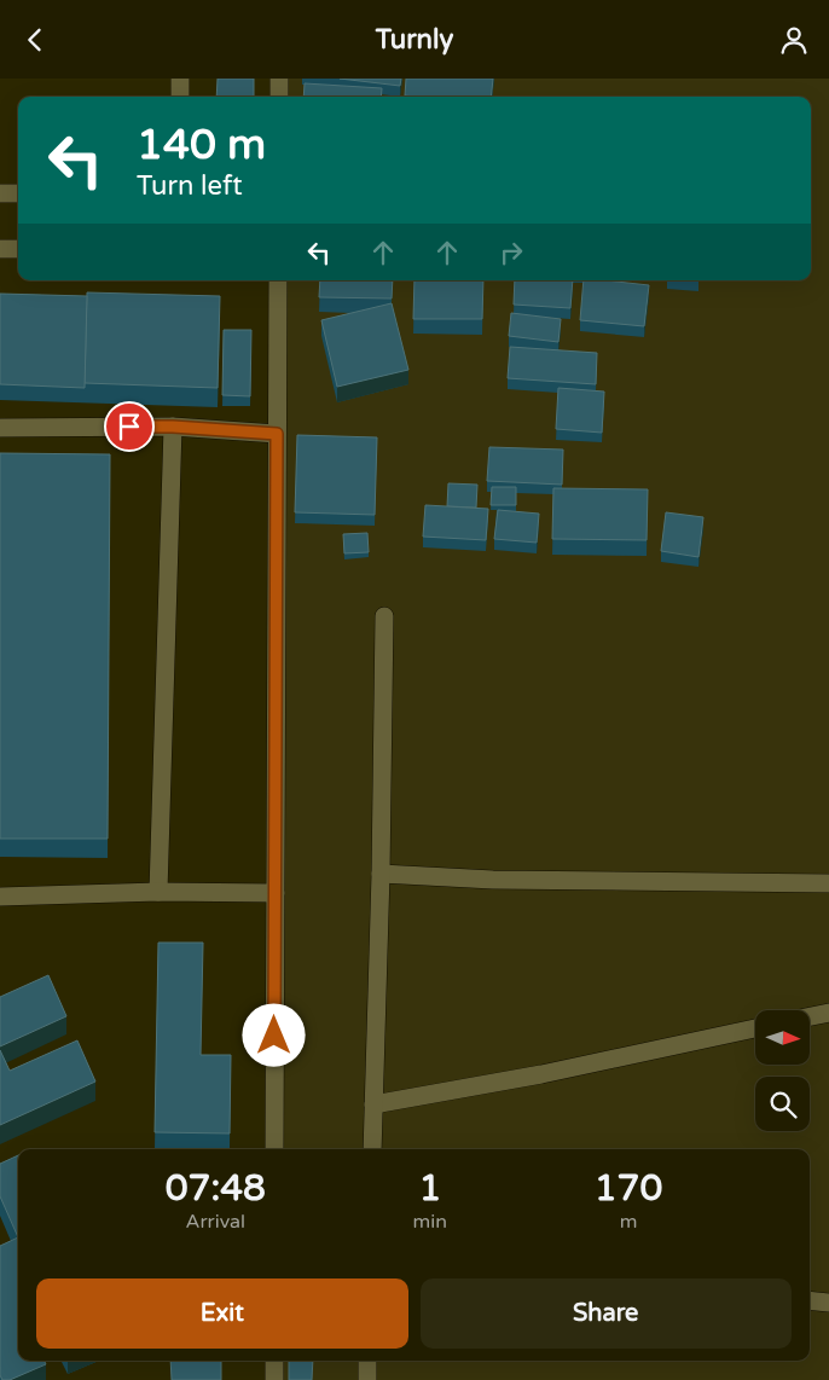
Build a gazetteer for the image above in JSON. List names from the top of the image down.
{
  "north": "right",
  "page": {
    "header": "Turnly",
    "turn": ["140 m", "Turn left"],
    "eta": [
      "07:48",
      "Arrival",
      "1",
      "min",
      "170",
      "m"
    ],
    "buttons": ["Exit", "Share"]
  }
}
